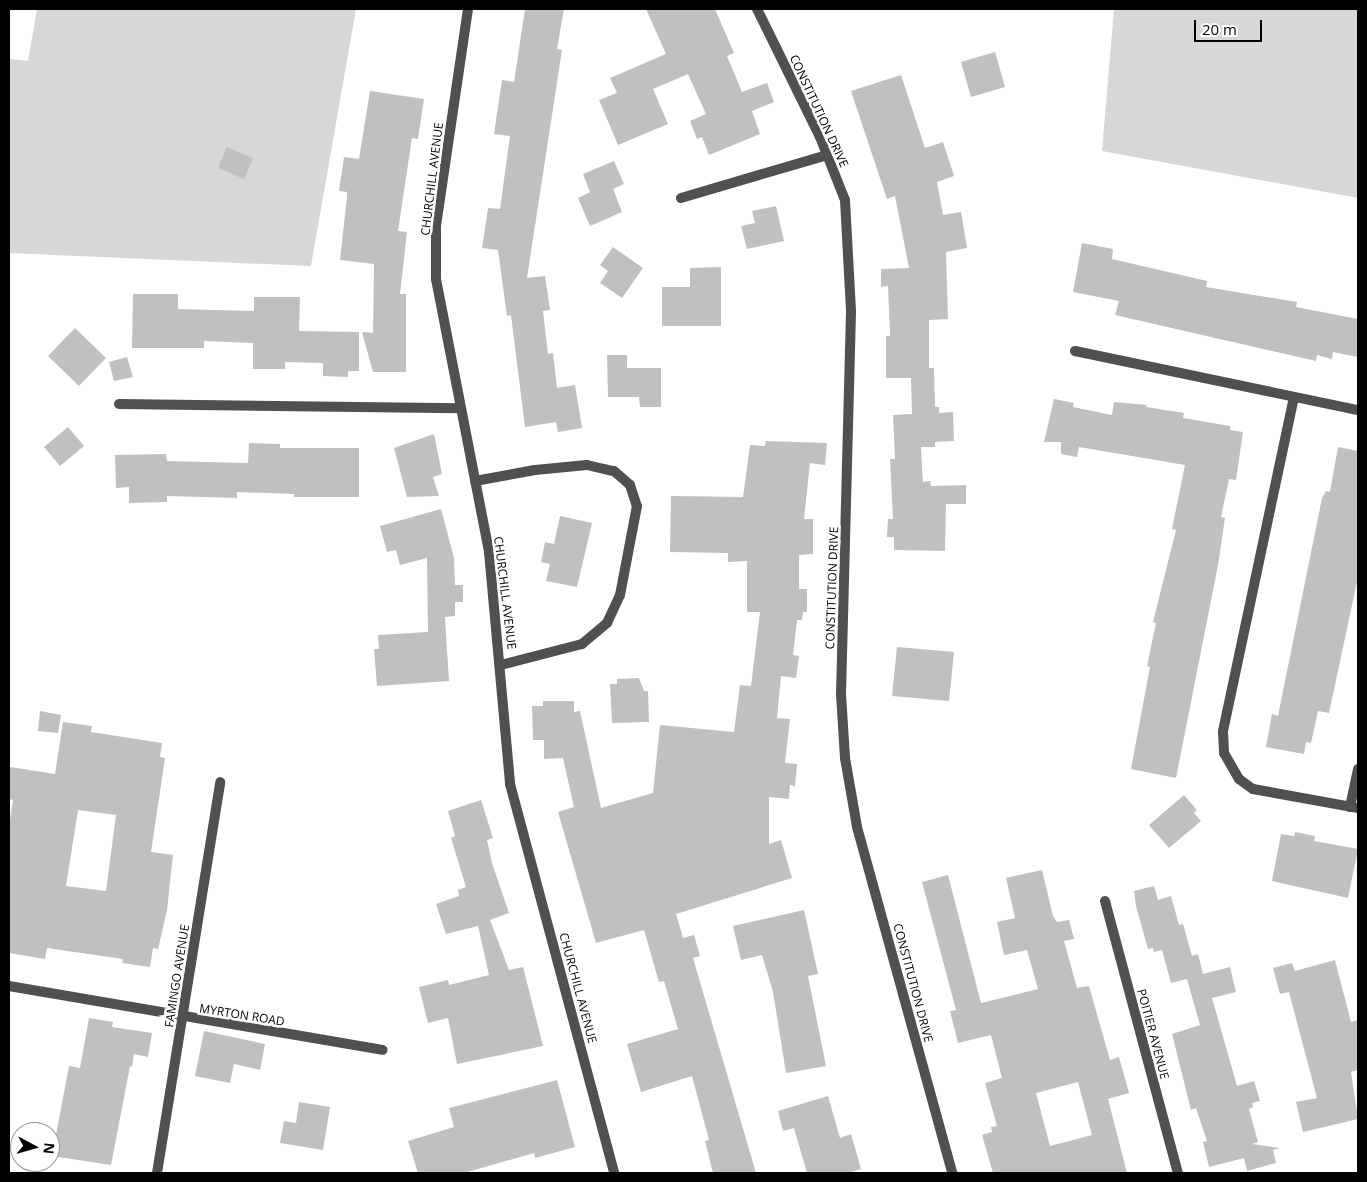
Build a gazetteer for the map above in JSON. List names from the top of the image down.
{
  "streets": {
    "street": [
      "CONSTITUTION DRIVE",
      "CHURCHILL AVENUE",
      "FAMINGO AVENUE",
      "MYRTON ROAD",
      "POITIER AVENUE"
    ]
  },
  "crossings": [
    ["FAMINGO AVENUE", "MYRTON ROAD"]
  ],
  "scale_bar": "20 m",
  "north": "right"
}
